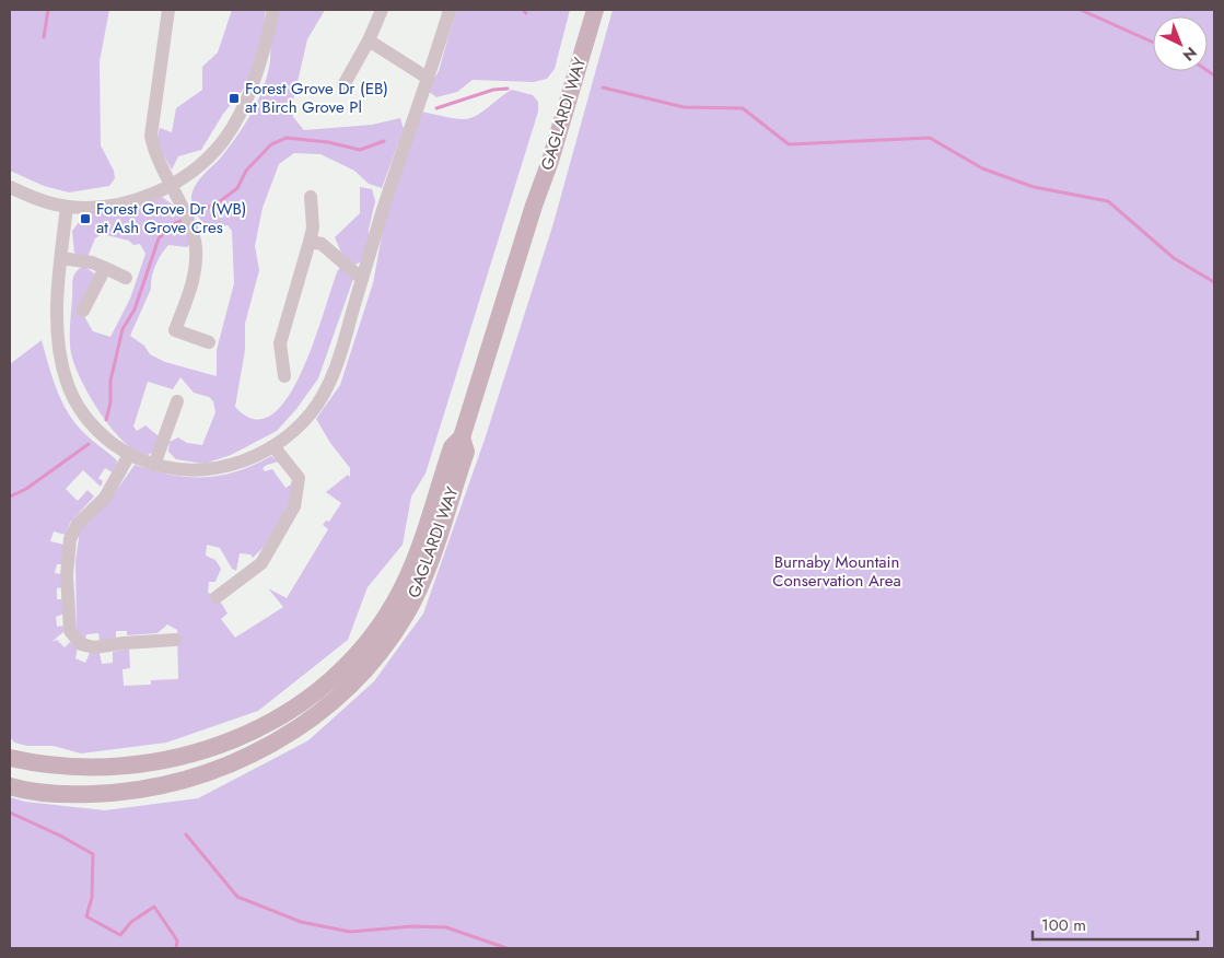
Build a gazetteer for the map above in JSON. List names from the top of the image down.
{
  "streets": {
    "main road": ["GAGLARDI WAY"]
  },
  "parks": ["Burnaby Mountain Conservation Area"],
  "places": {
    "transit": ["Forest Grove Dr (EB) at Birch Grove Pl", "Forest Grove Dr (WB) at Ash Grove Cres"]
  },
  "scale_bar": "100 m",
  "north": "bottom right"
}
